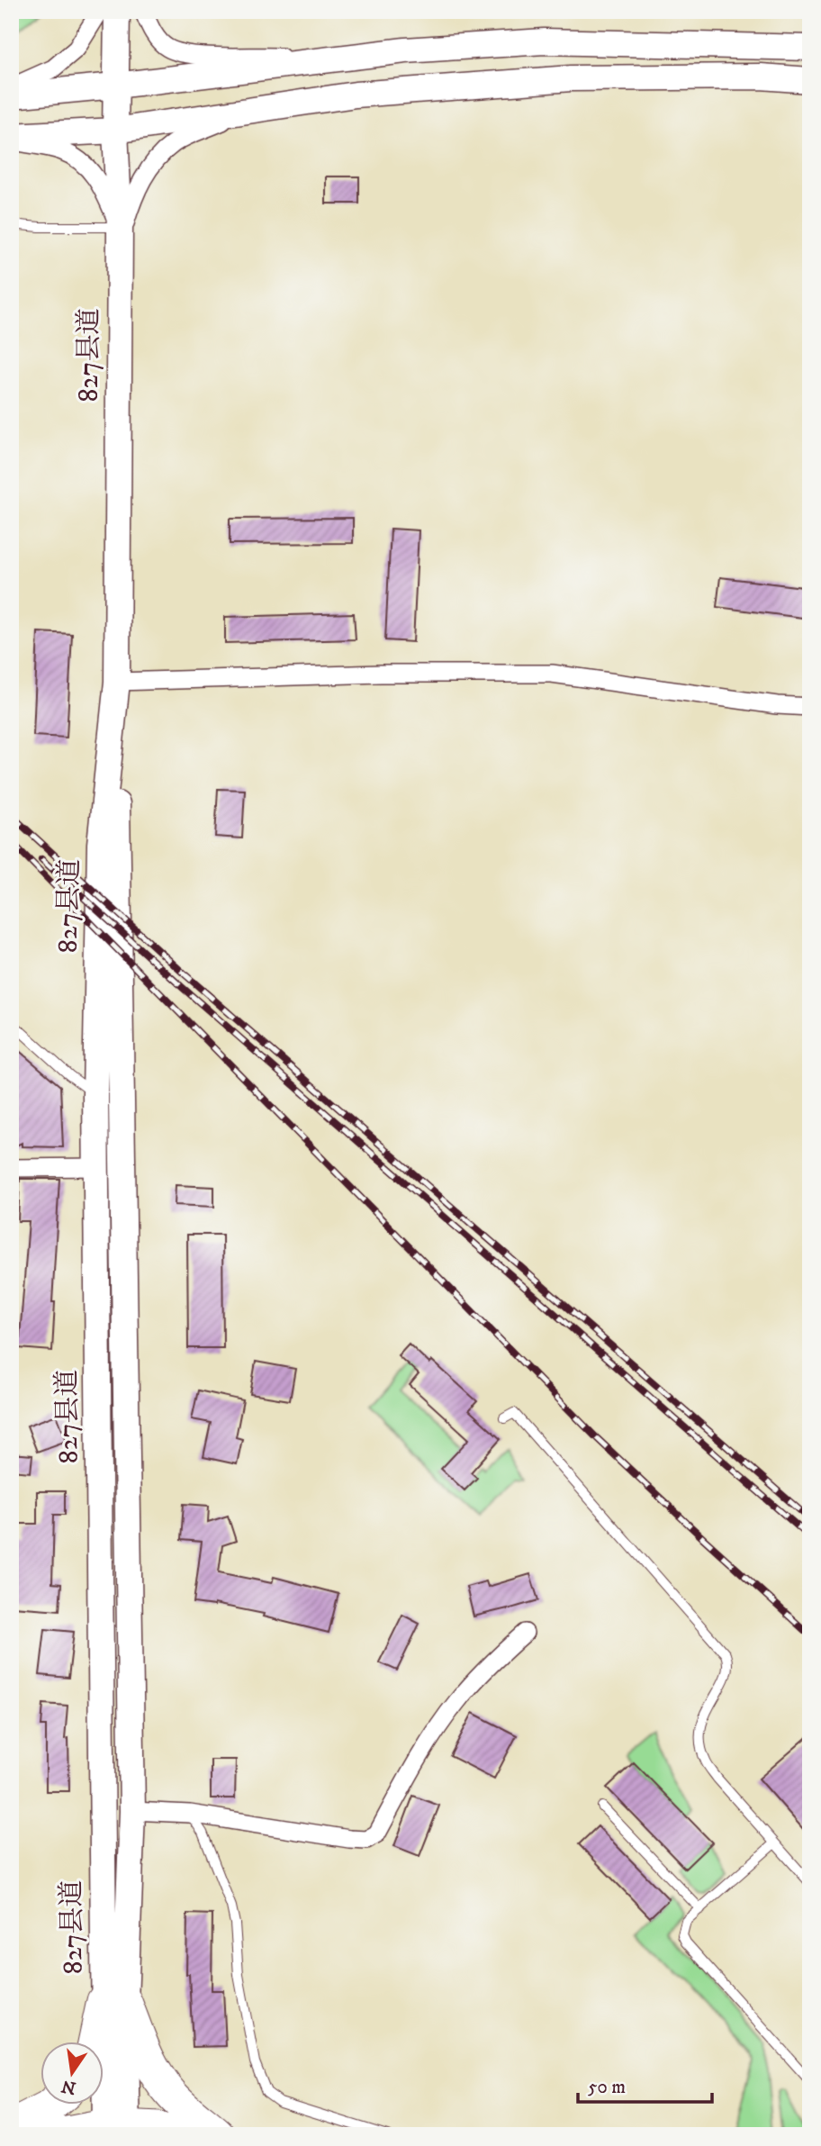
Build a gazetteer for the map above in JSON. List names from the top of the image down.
{
  "streets": {
    "main road": ["827县道"]
  },
  "scale_bar": "50 m",
  "north": "bottom"
}
